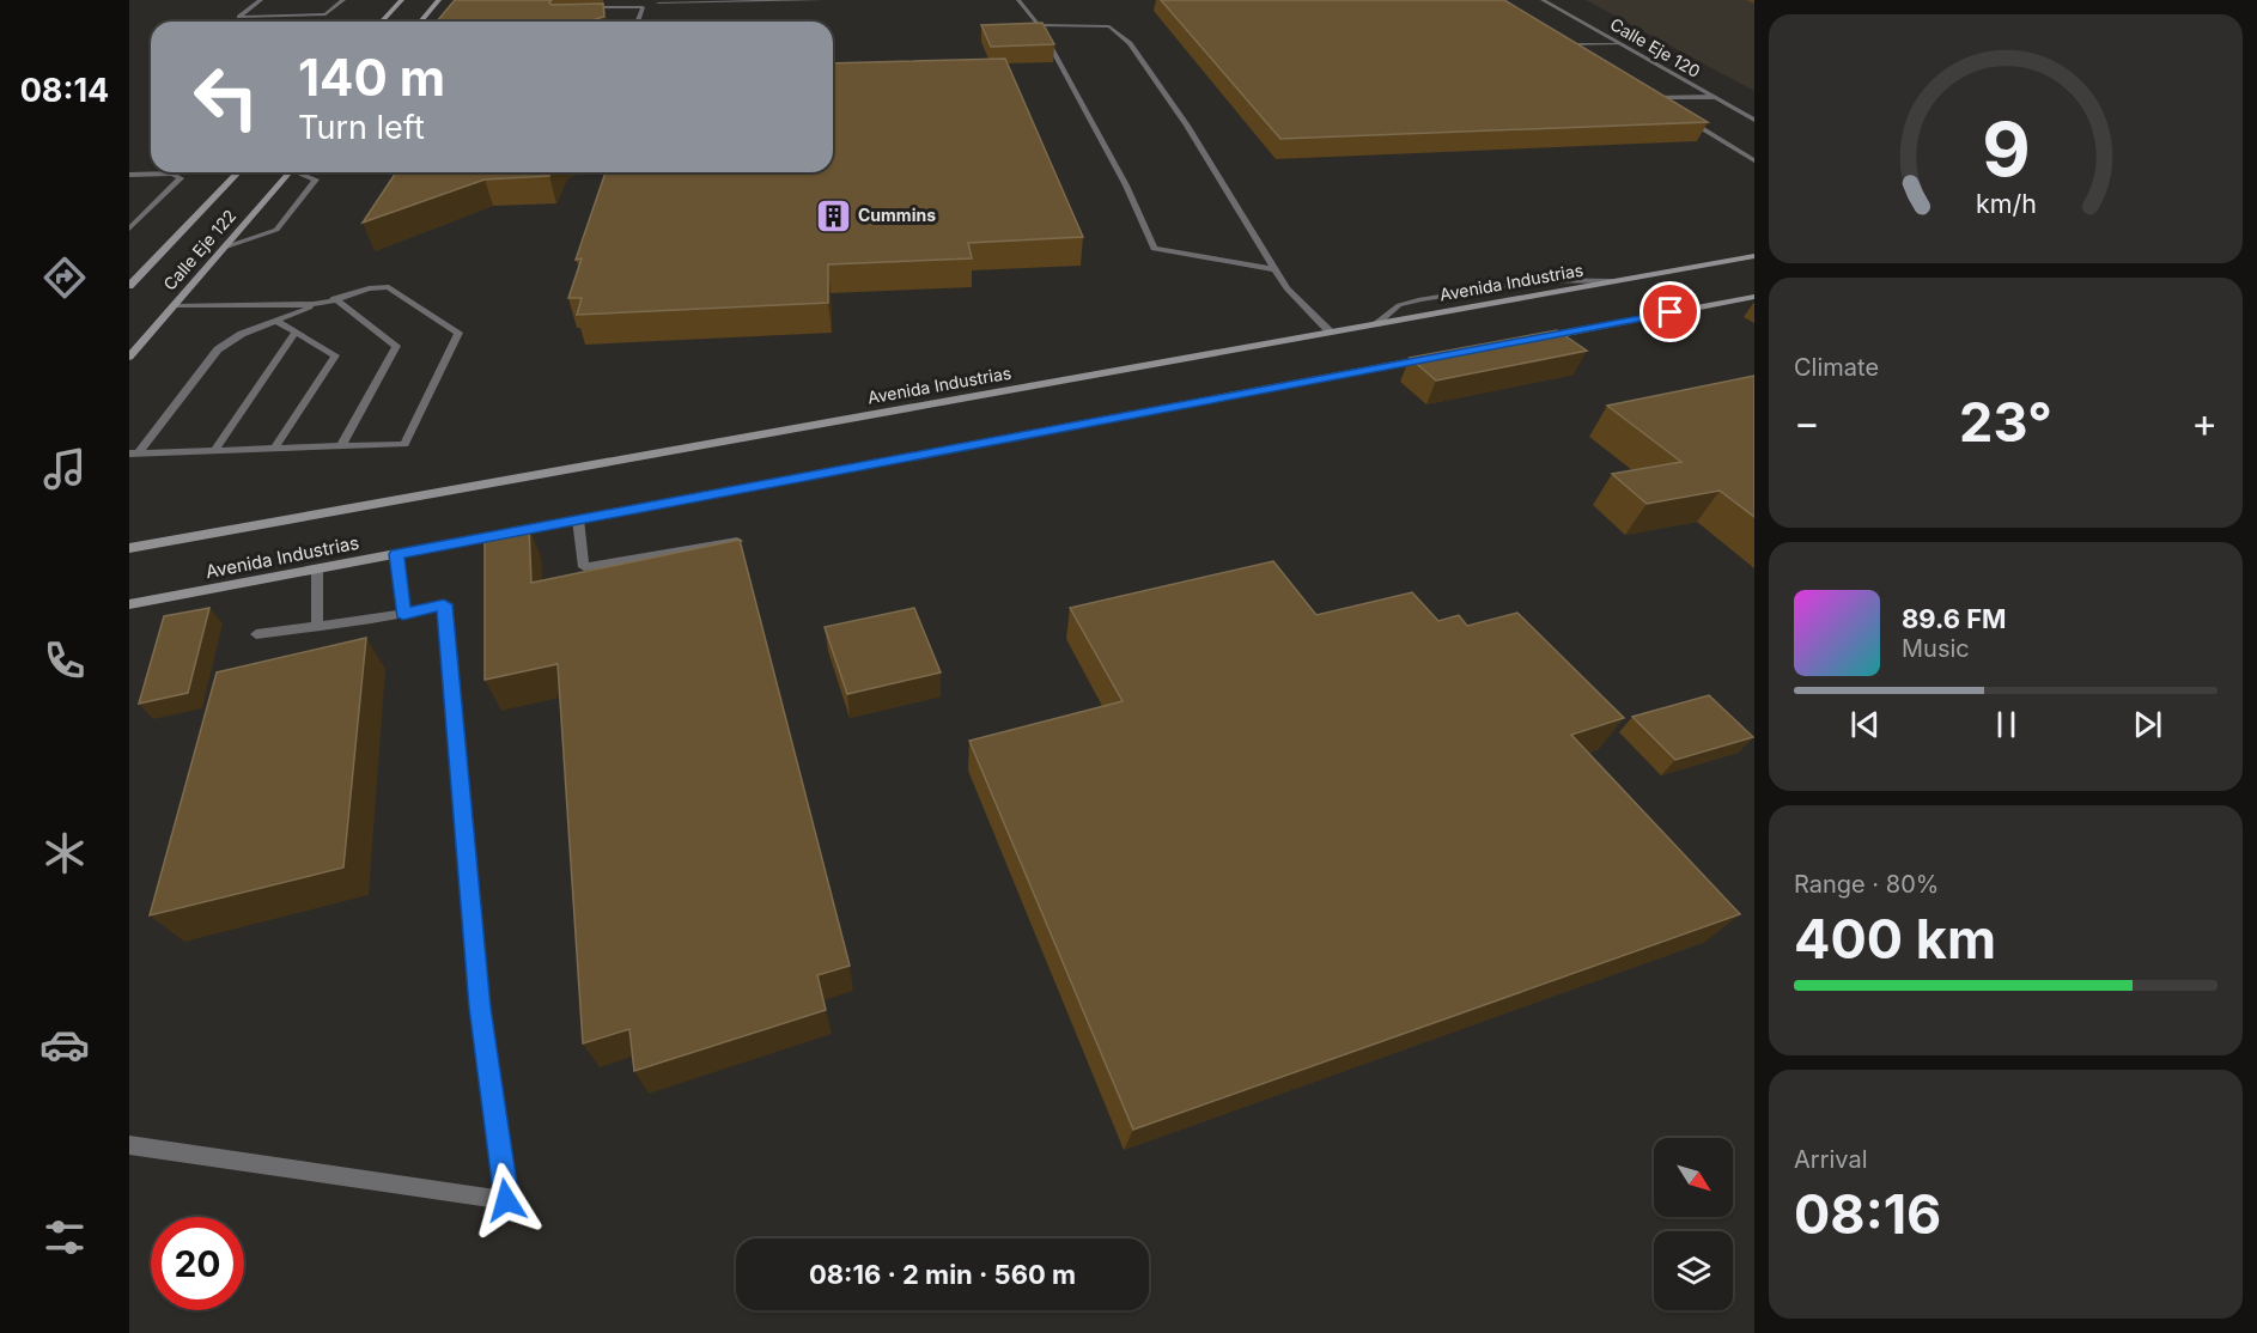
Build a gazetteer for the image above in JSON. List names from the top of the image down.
{
  "streets": {
    "main road": ["Calle Eje 122", "Avenida Industrias"],
    "street": ["Calle Eje 120"]
  },
  "places": {
    "building": ["Cummins"]
  },
  "north": "bottom right",
  "page": {
    "tabs": "08:14",
    "turn": ["140 m", "Turn left"],
    "tile": [
      "Climate",
      ["Range · 80%", "400 km"],
      ["Arrival", "08:16"]
    ],
    "heat": ["−", "23°", "+"],
    "song": ["89.6 FM", "Music"],
    "limit": "20",
    "trip": "08:16 · 2 min · 560 m",
    "gauge": ["9", "km/h"]
  }
}
